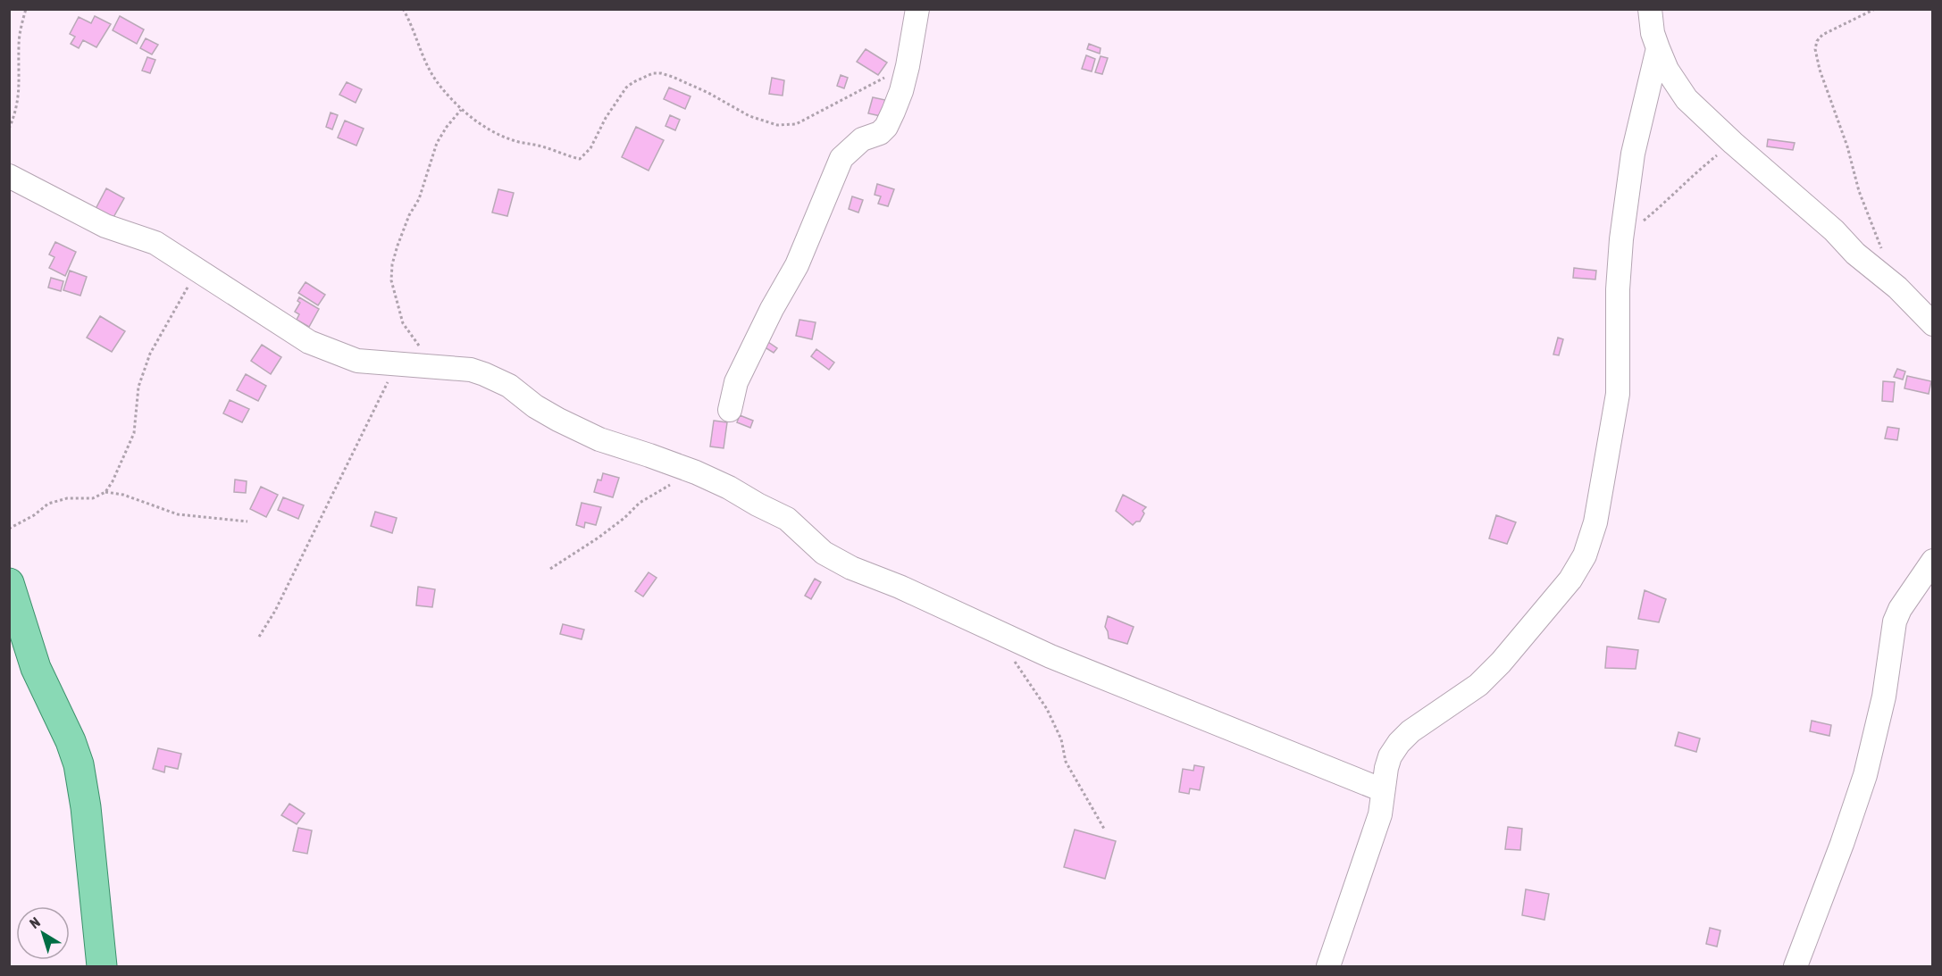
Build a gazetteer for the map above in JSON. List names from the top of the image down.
{
  "north": "top left"
}
